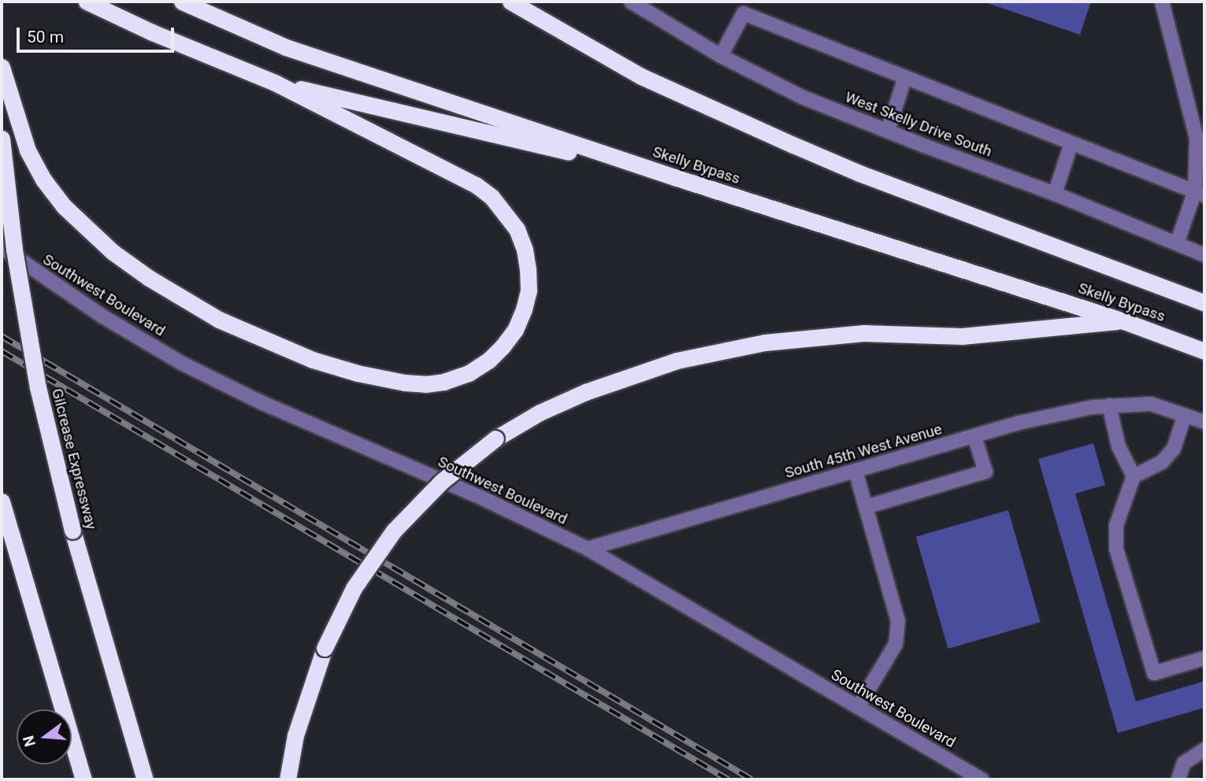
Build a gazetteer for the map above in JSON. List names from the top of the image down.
{
  "streets": {
    "highway": ["Skelly Bypass", "Gilcrease Expressway"],
    "street": ["West Skelly Drive South", "Southwest Boulevard", "South 45th West Avenue"]
  },
  "crossings": [
    ["Southwest Boulevard", "South 45th West Avenue"]
  ],
  "scale_bar": "50 m",
  "north": "left"
}
